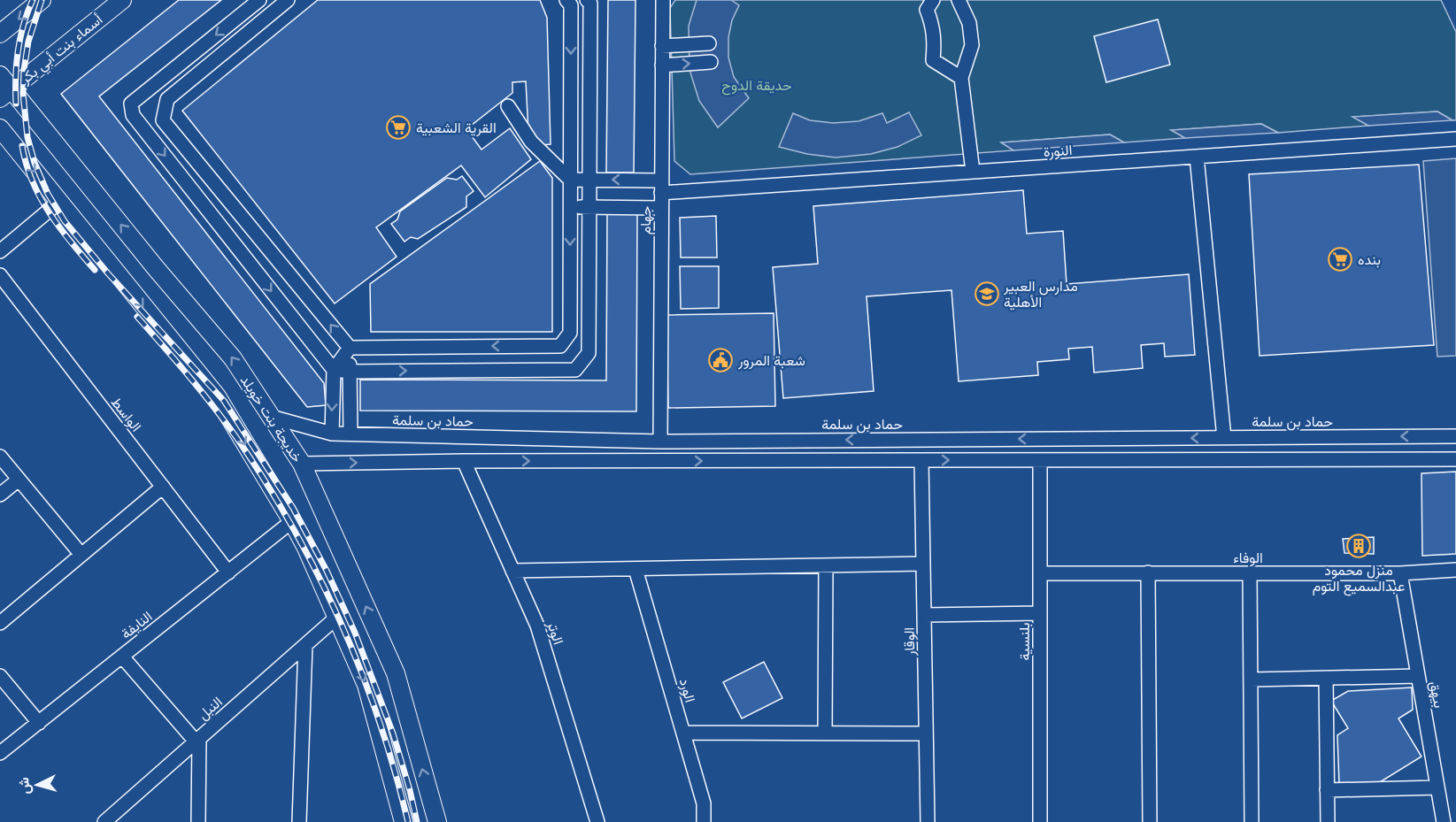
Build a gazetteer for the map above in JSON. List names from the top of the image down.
{
  "streets": {
    "main road": ["أسماء بنت أبي بكر", "خديجة بنت خويلد"],
    "street": [
      "النورة",
      "جهام",
      "الواسط",
      "حماد بن سلمة",
      "الوفاء",
      "النايفة",
      "الوتر",
      "الوقار",
      "بلنسية",
      "الورد",
      "بيهق",
      "النبل"
    ]
  },
  "crossings": [
    ["أسماء بنت أبي بكر", "خديجة بنت خويلد"],
    ["النورة", "جهام"],
    ["جهام", "حماد بن سلمة"],
    ["الواسط", "النايفة"],
    ["خديجة بنت خويلد", "حماد بن سلمة"],
    ["الوفاء", "بلنسية"],
    ["الوفاء", "بيهق"]
  ],
  "parks": ["حديقة الدوح"],
  "places": {
    "supermarket": ["القرية الشعبية", "بنده"],
    "school or university": ["مدارس العبير الأهلية"],
    "public building": ["شعبة المرور"],
    "building": ["منزل محمود عبدالسميع التوم"]
  },
  "north": "left"
}
